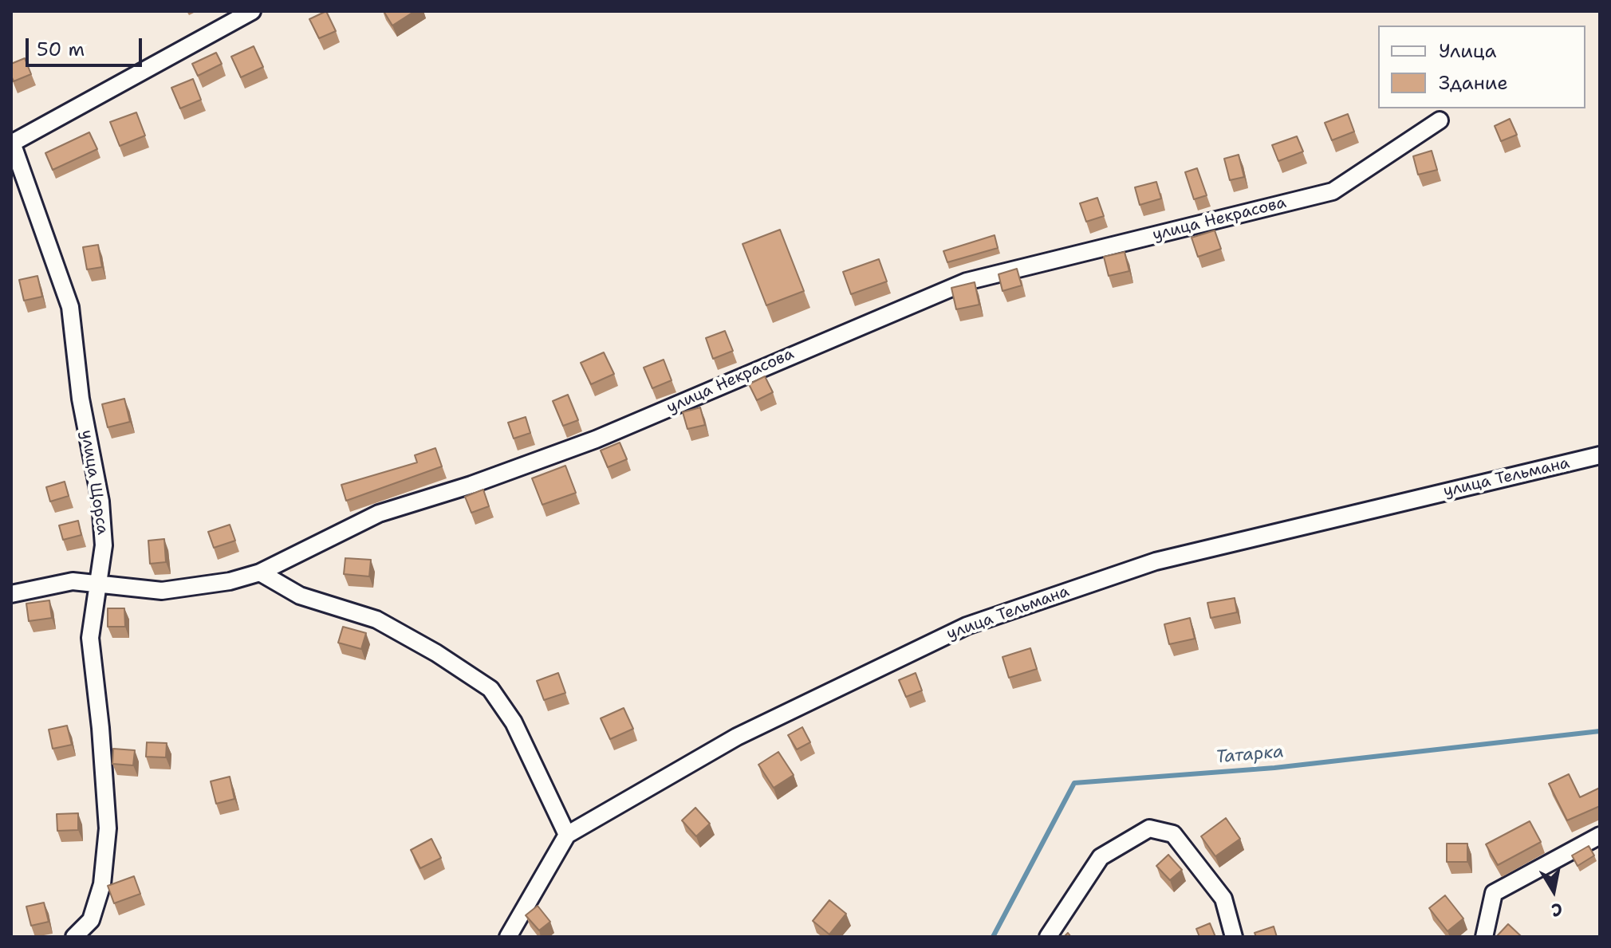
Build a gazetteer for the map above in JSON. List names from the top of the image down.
{
  "streets": {
    "street": ["улица Некрасова", "улица Тельмана", "улица Щорса"]
  },
  "crossings": [
    ["улица Некрасова", "улица Щорса"]
  ],
  "water": ["Татарка"],
  "legend": ["Улица", "Здание"],
  "scale_bar": "50 m",
  "north": "bottom"
}
